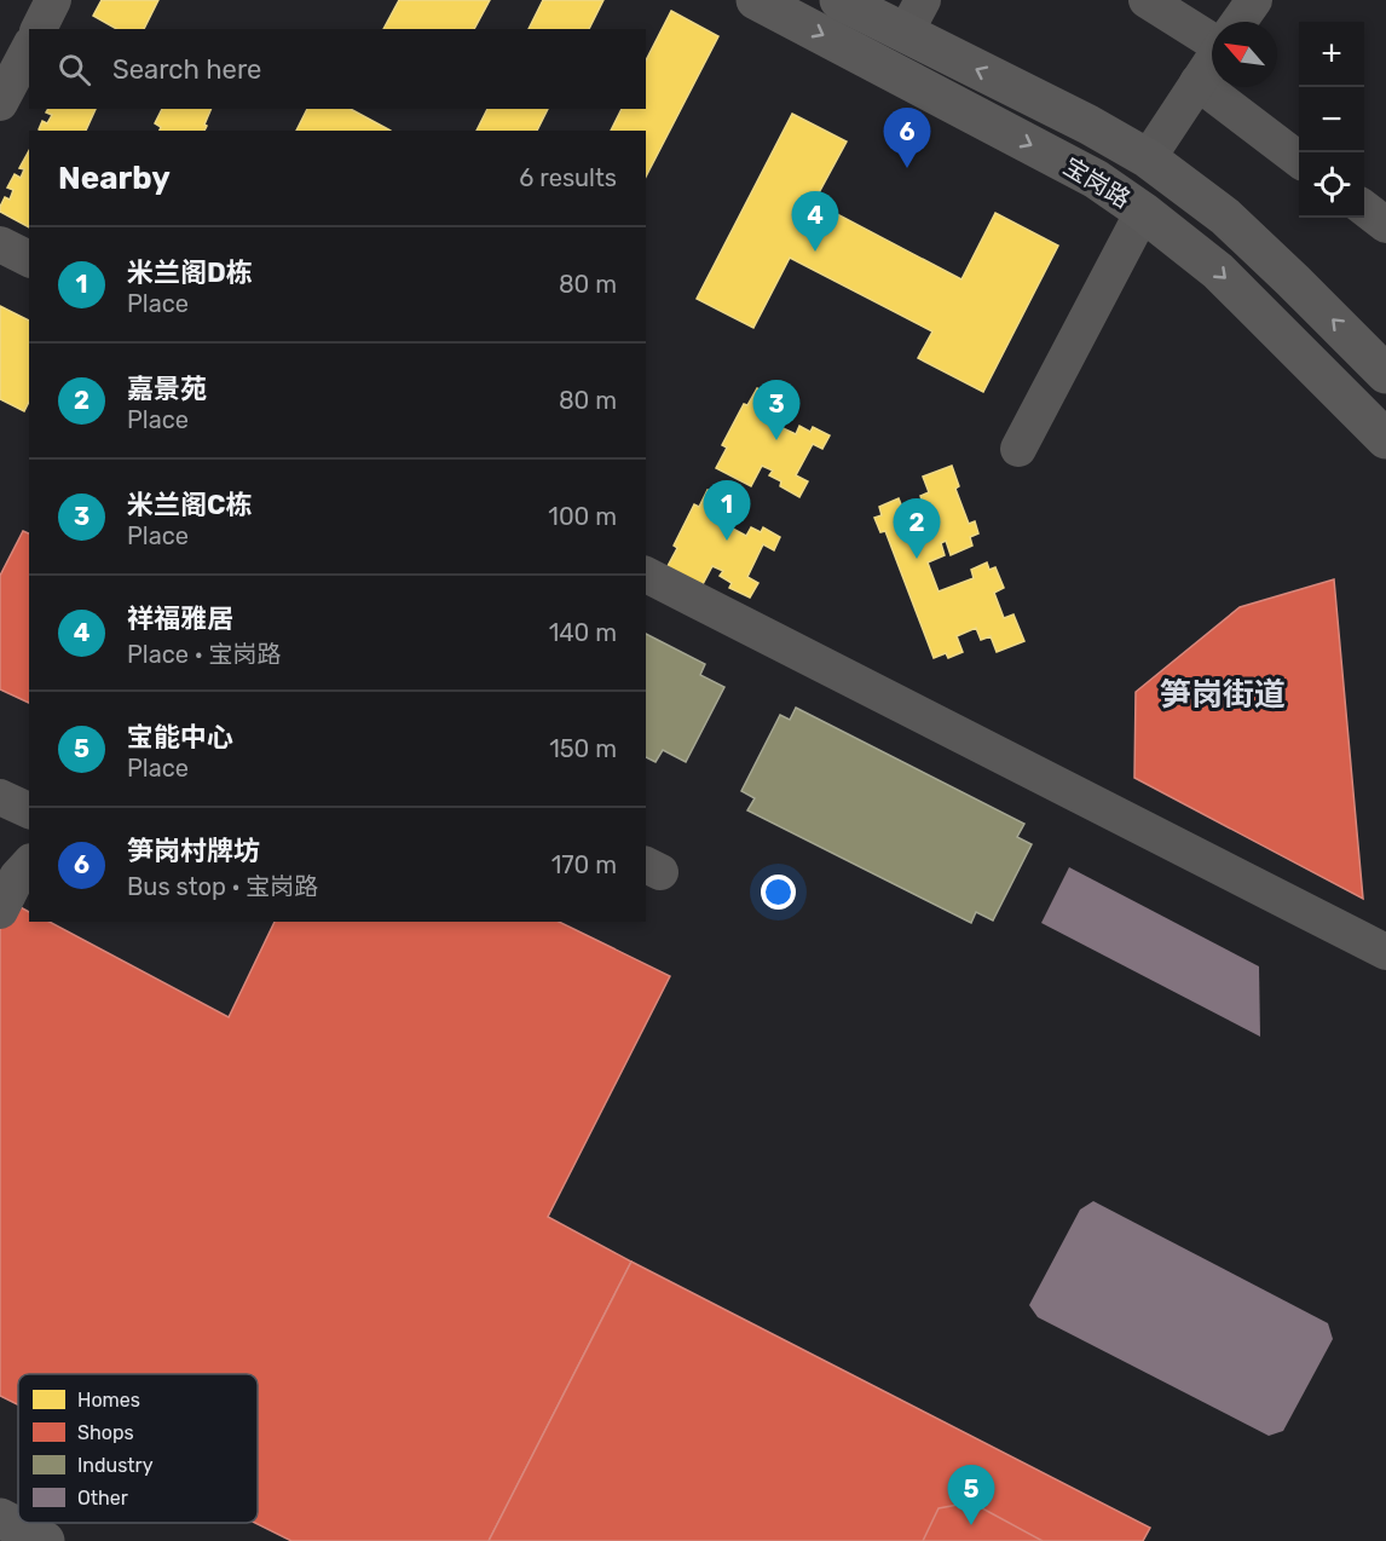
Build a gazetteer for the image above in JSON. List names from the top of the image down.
{
  "streets": {
    "main road": ["宝岗路"]
  },
  "districts": ["笋岗街道"],
  "legend": [
    "Homes",
    "Shops",
    "Industry",
    "Other"
  ],
  "north": "top left",
  "page": {
    "map_buttons": ["+", "−"],
    "search": "Search here",
    "pins": [
      "6",
      "4",
      "3",
      "1",
      "2",
      "5"
    ],
    "heading": ["Nearby", "6 results"],
    "list": [
      {
        "mark": "1",
        "name": "米兰阁D栋",
        "note": "Place",
        "value": "80 m"
      },
      {
        "mark": "2",
        "name": "嘉景苑",
        "note": "Place",
        "value": "80 m"
      },
      {
        "mark": "3",
        "name": "米兰阁C栋",
        "note": "Place",
        "value": "100 m"
      },
      {
        "mark": "4",
        "name": "祥福雅居",
        "note": "Place · 宝岗路",
        "value": "140 m"
      },
      {
        "mark": "5",
        "name": "宝能中心",
        "note": "Place",
        "value": "150 m"
      },
      {
        "mark": "6",
        "name": "笋岗村牌坊",
        "note": "Bus stop · 宝岗路",
        "value": "170 m"
      }
    ]
  }
}
